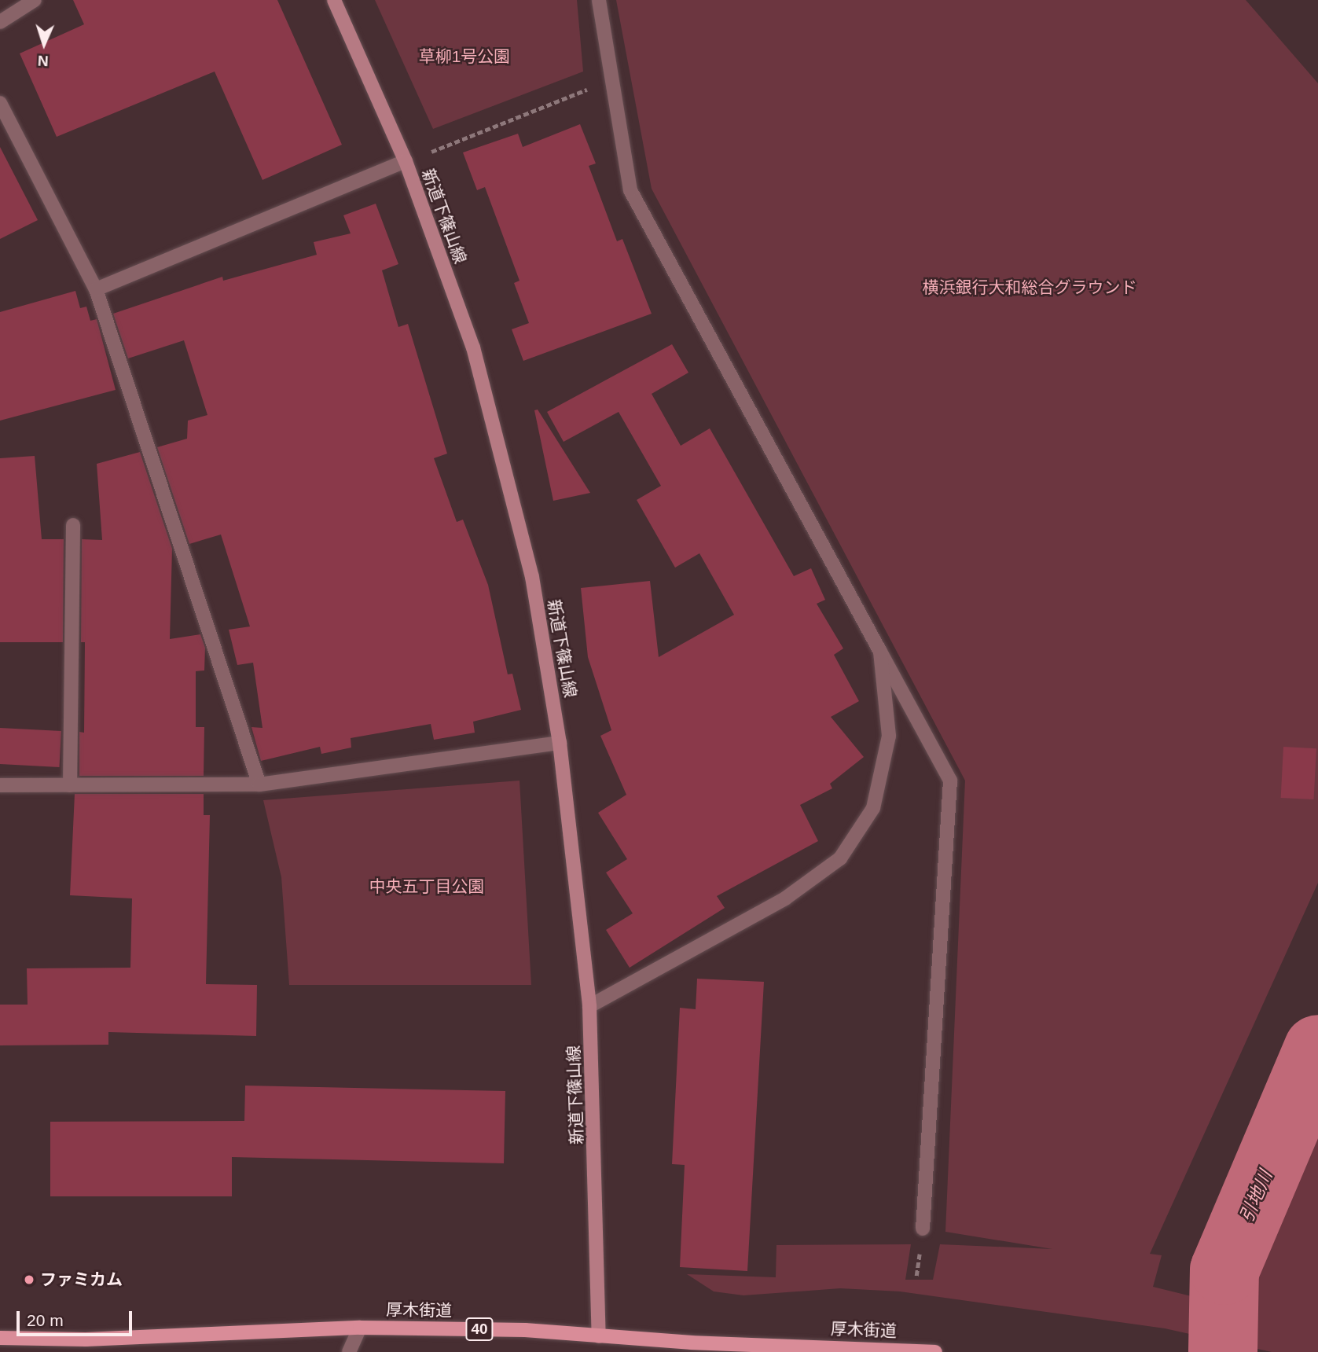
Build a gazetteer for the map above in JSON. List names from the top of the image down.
{
  "streets": {
    "main road": ["厚木街道", "40"],
    "street": ["新道下篠山線"]
  },
  "crossings": [
    ["新道下篠山線", "厚木街道"]
  ],
  "water": ["引地川"],
  "parks": ["草柳1号公園", "横浜銀行大和総合グラウンド", "中央五丁目公園"],
  "places": ["ファミカム"],
  "scale_bar": "20 m",
  "north": "bottom"
}
